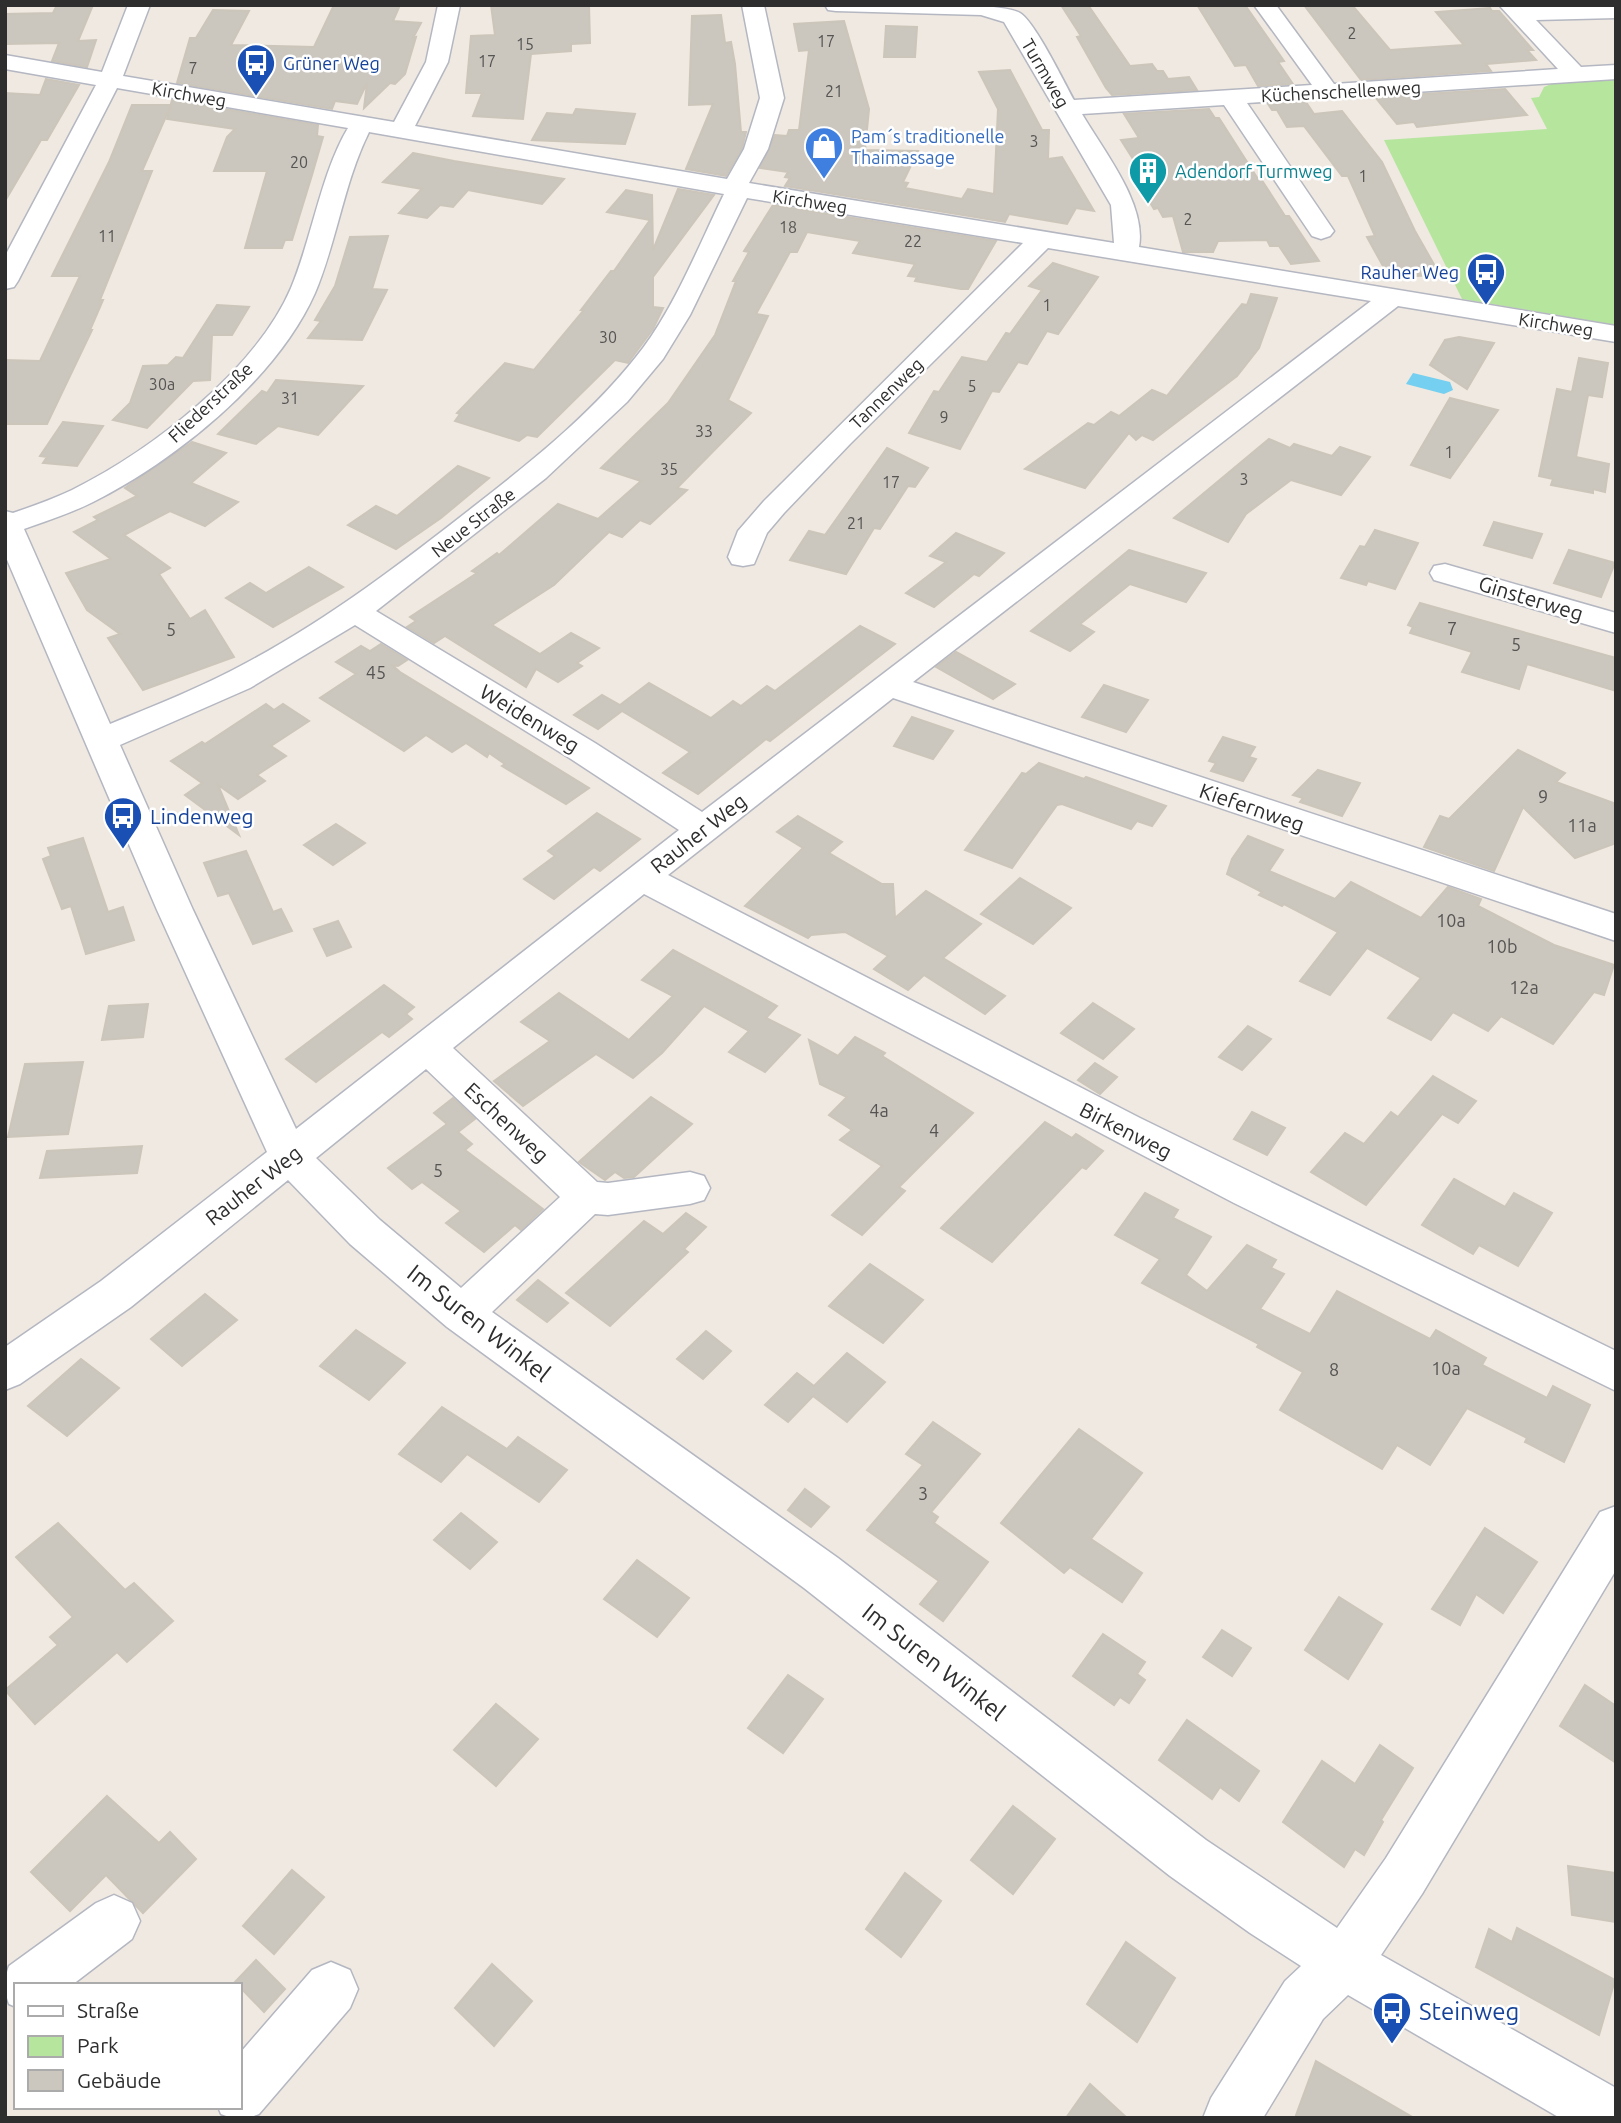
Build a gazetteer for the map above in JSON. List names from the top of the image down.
{
  "streets": {
    "street": [
      "Turmweg",
      "Küchenschellenweg",
      "Kirchweg",
      "Tannenweg",
      "Fliederstraße",
      "Neue Straße",
      "Ginsterweg",
      "Weidenweg",
      "Kiefernweg",
      "Rauher Weg",
      "Eschenweg",
      "Birkenweg",
      "Im Suren Winkel"
    ]
  },
  "crossings": [
    ["Turmweg", "Küchenschellenweg"],
    ["Turmweg", "Kirchweg"],
    ["Kirchweg", "Tannenweg"],
    ["Kirchweg", "Fliederstraße"],
    ["Kirchweg", "Neue Straße"],
    ["Kirchweg", "Rauher Weg"],
    ["Neue Straße", "Weidenweg"],
    ["Weidenweg", "Rauher Weg"],
    ["Kiefernweg", "Rauher Weg"],
    ["Rauher Weg", "Eschenweg"],
    ["Rauher Weg", "Birkenweg"],
    ["Rauher Weg", "Im Suren Winkel"]
  ],
  "places": {
    "bus stop": [
      "Grüner Weg",
      "Rauher Weg",
      "Lindenweg",
      "Steinweg"
    ],
    "shop": ["Pam´s traditionelle Thaimassage"],
    "building": ["Adendorf Turmweg"]
  },
  "house_numbers": [
    "2",
    "17",
    "15",
    "17",
    "7",
    "21",
    "3",
    "20",
    "1",
    "2",
    "18",
    "11",
    "22",
    "1",
    "30",
    "30a",
    "5",
    "31",
    "9",
    "33",
    "1",
    "35",
    "3",
    "17",
    "21",
    "7",
    "5",
    "5",
    "45",
    "9",
    "11a",
    "10a",
    "10b",
    "12a",
    "4a",
    "4",
    "5",
    "10a",
    "8",
    "3"
  ],
  "legend": ["Straße", "Park", "Gebäude"]
}
